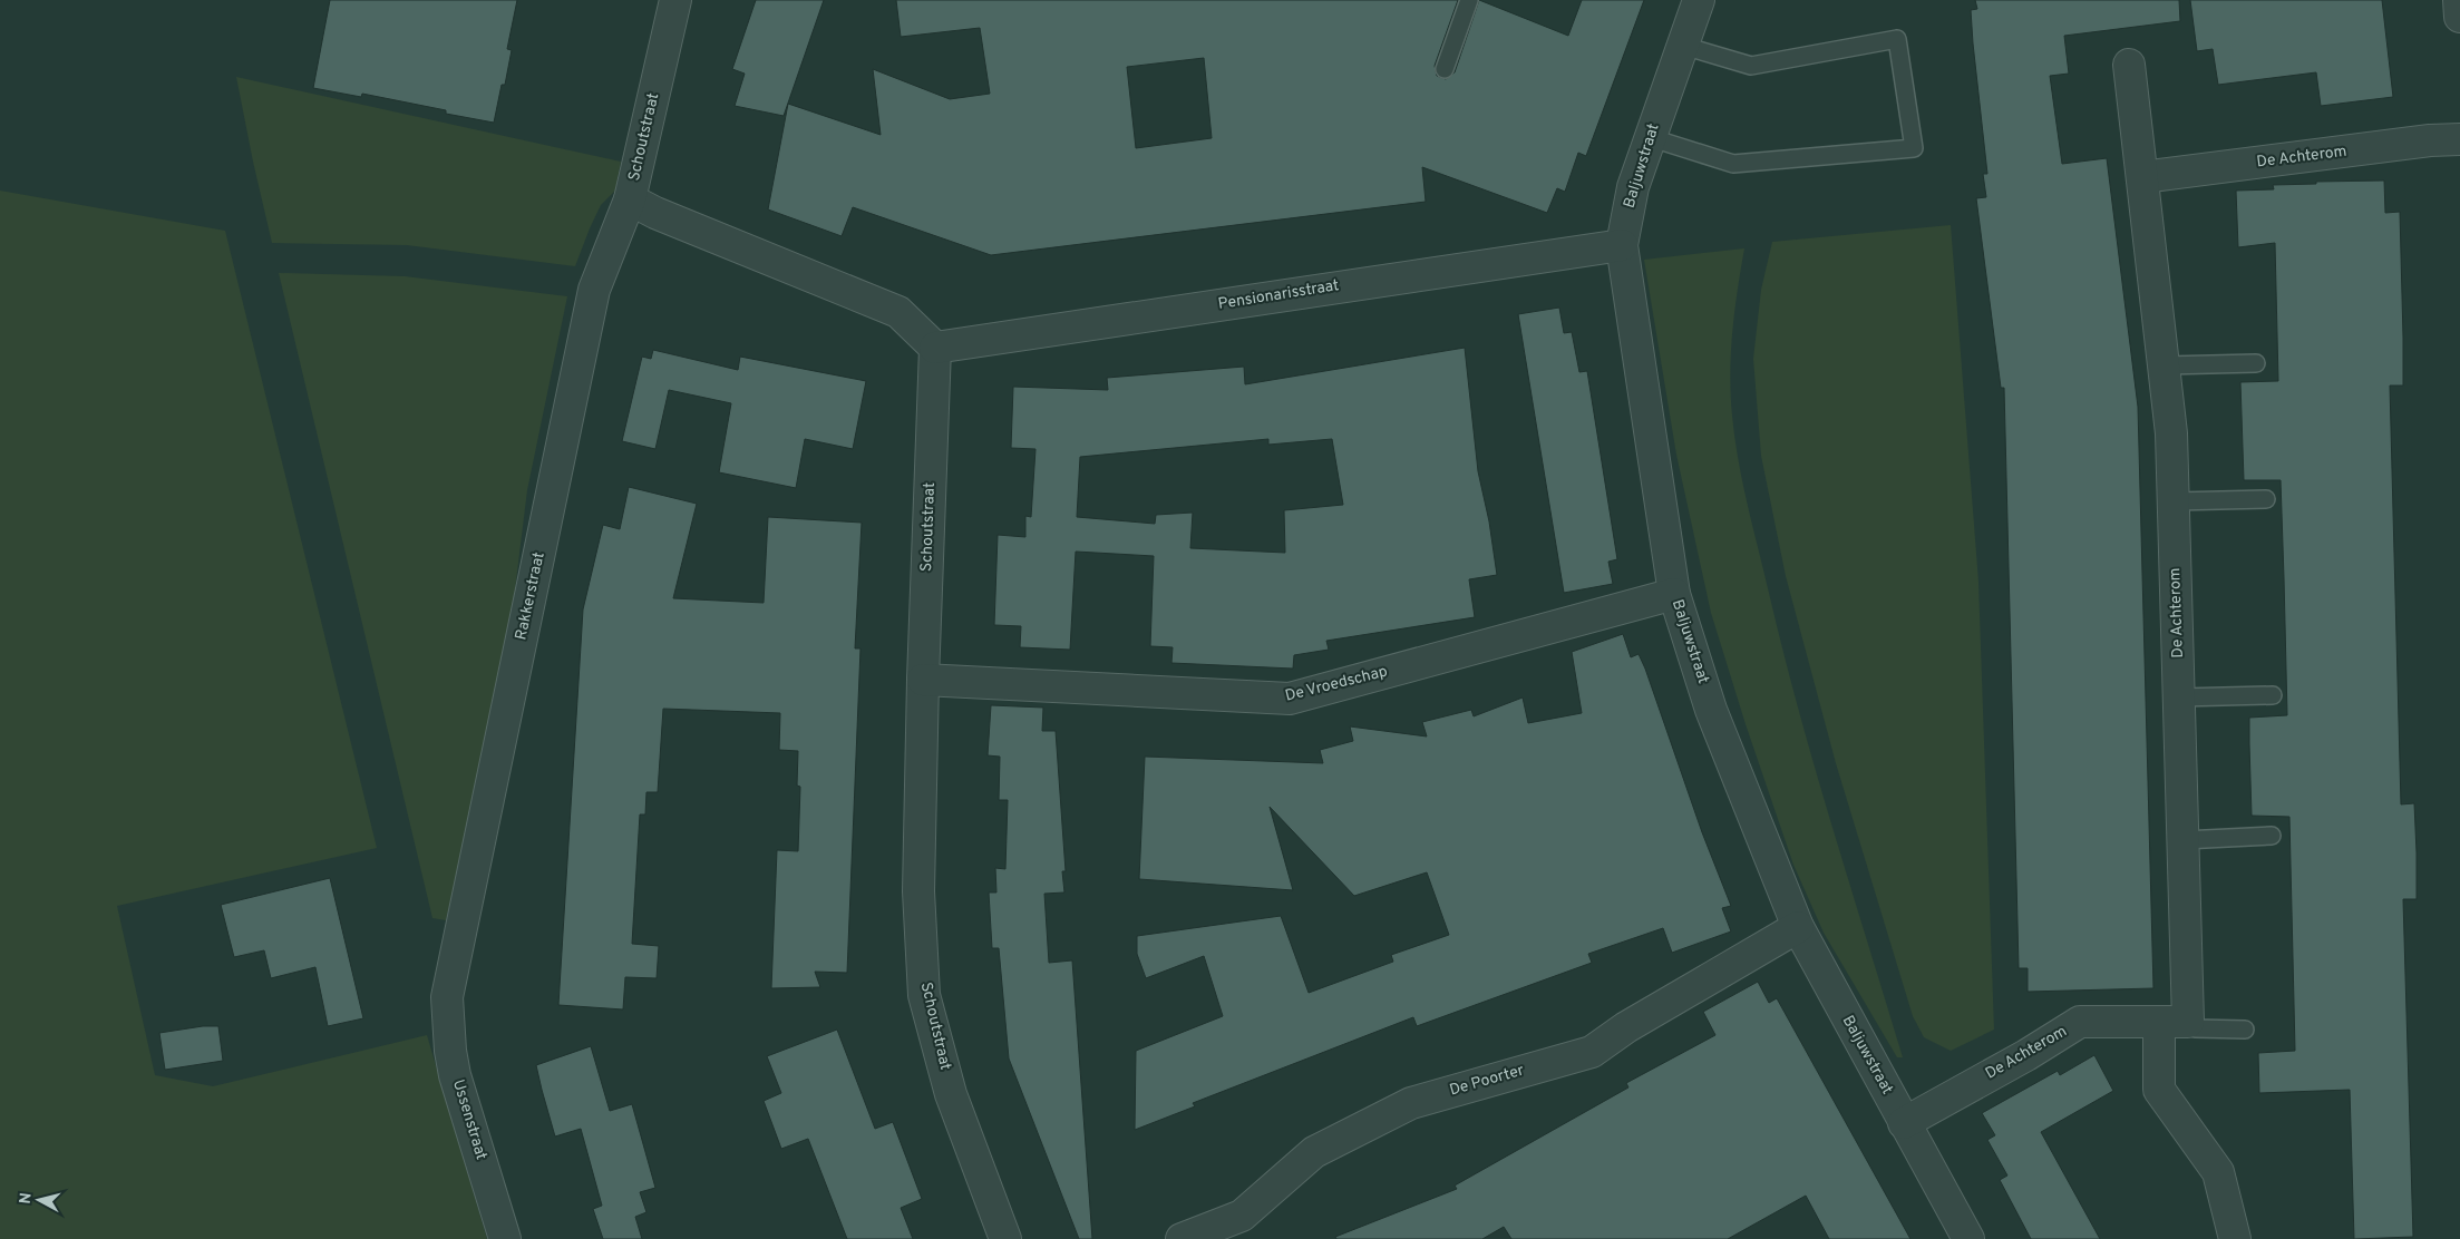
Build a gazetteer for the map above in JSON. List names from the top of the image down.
{
  "streets": {
    "street": [
      "Schoutstraat",
      "De Achterom",
      "Baljuwstraat",
      "Pensionarisstraat",
      "Rakkerstraat",
      "De Vroedschap",
      "De Poorter",
      "Ussenstraat"
    ]
  },
  "crossings": [
    ["Schoutstraat", "Pensionarisstraat"],
    ["Schoutstraat", "Rakkerstraat"],
    ["Schoutstraat", "De Vroedschap"],
    ["De Achterom", "Baljuwstraat"],
    ["Baljuwstraat", "Pensionarisstraat"],
    ["Baljuwstraat", "De Vroedschap"],
    ["Baljuwstraat", "De Poorter"],
    ["Rakkerstraat", "Ussenstraat"]
  ],
  "north": "left"
}
